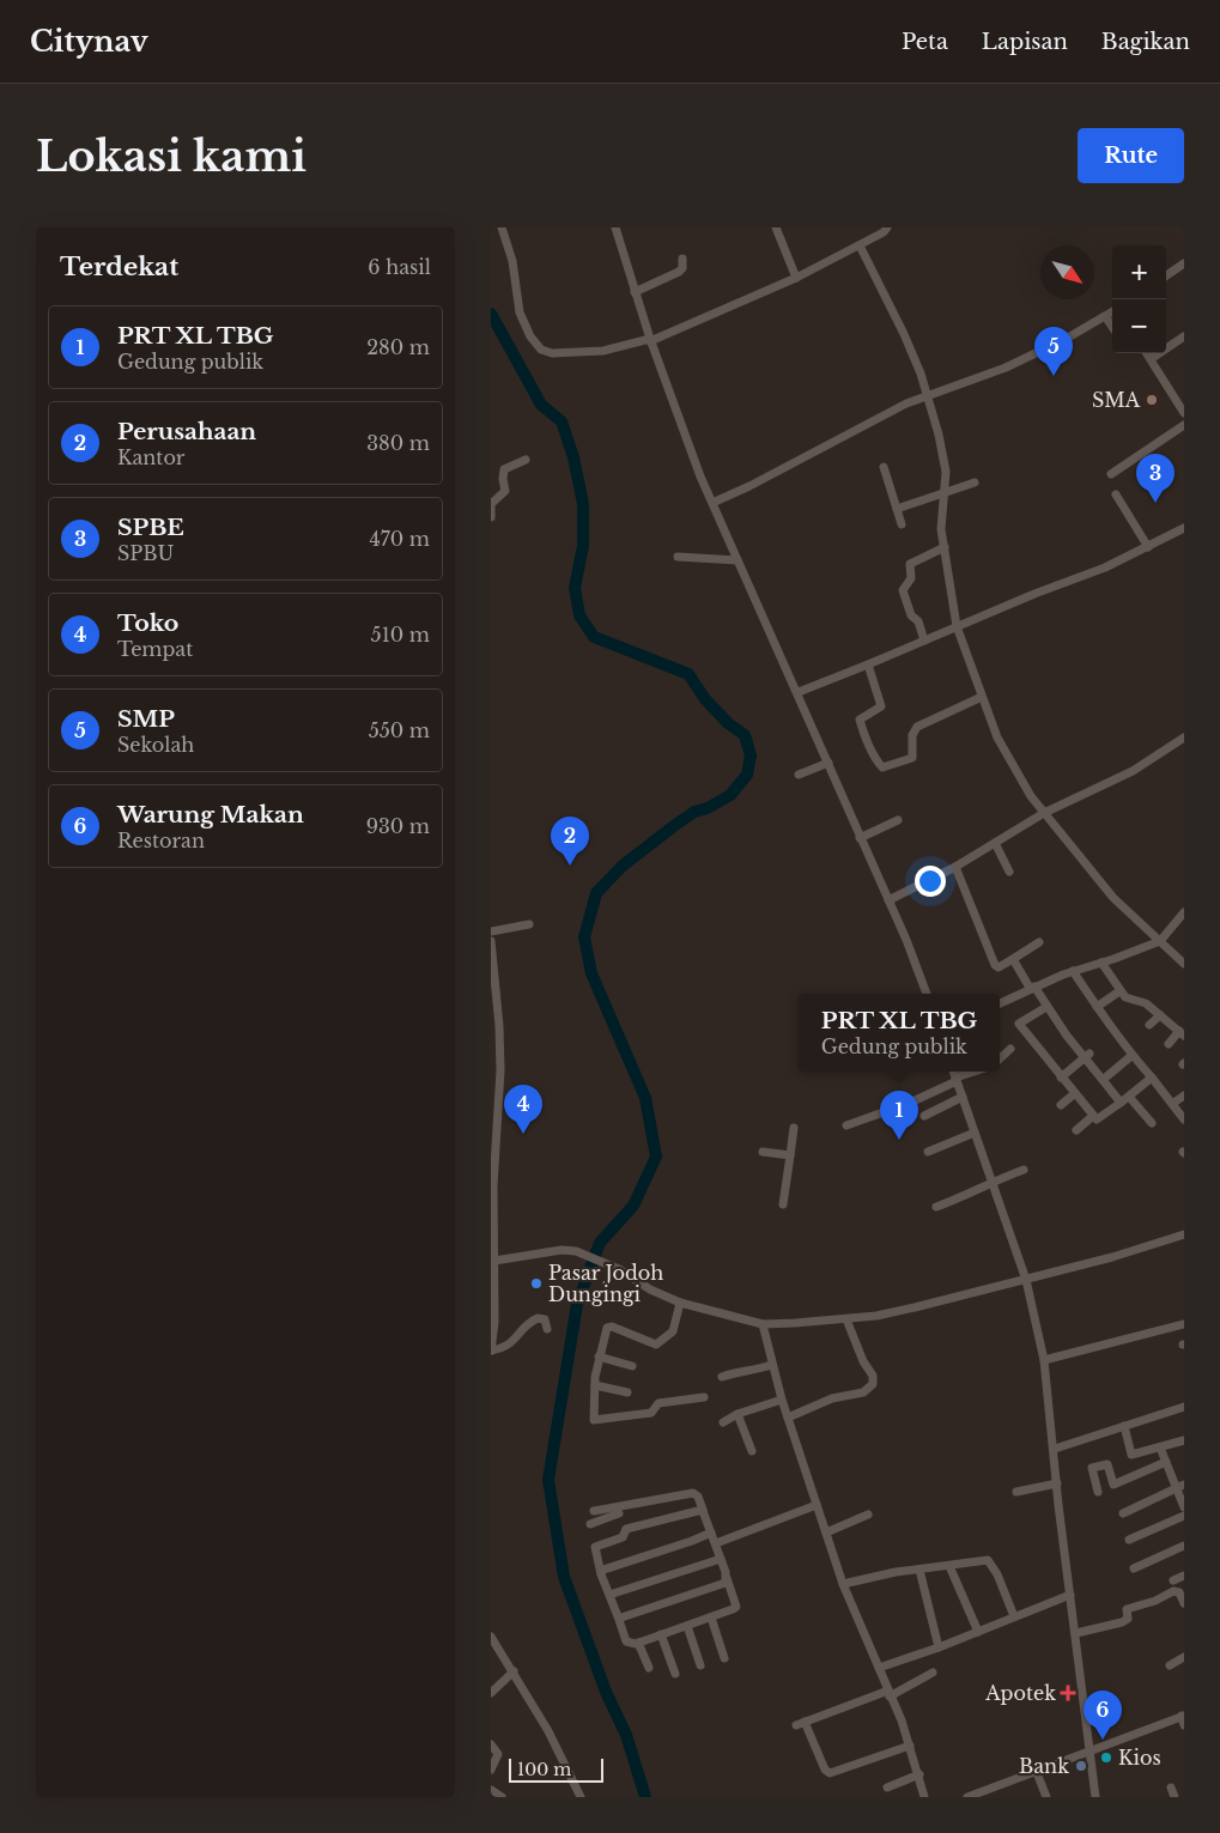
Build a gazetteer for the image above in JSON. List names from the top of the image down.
{
  "places": {
    "other": [
      "SMA",
      "Pasar Jodoh Dungingi",
      "Kios",
      "Bank"
    ],
    "health": ["Apotek"]
  },
  "scale_bar": "100 m",
  "north": "bottom right",
  "page": {
    "header": "Citynav",
    "nav": ["Peta", "Lapisan", "Bagikan"],
    "buttons": "Rute",
    "title": "Lokasi kami",
    "heading": ["Terdekat", "6 hasil"],
    "map_buttons": ["+", "−"],
    "list": [
      {
        "mark": "1",
        "name": "PRT XL TBG",
        "note": "Gedung publik",
        "value": "280 m"
      },
      {
        "mark": "2",
        "name": "Perusahaan",
        "note": "Kantor",
        "value": "380 m"
      },
      {
        "mark": "3",
        "name": "SPBE",
        "note": "SPBU",
        "value": "470 m"
      },
      {
        "mark": "4",
        "name": "Toko",
        "note": "Tempat",
        "value": "510 m"
      },
      {
        "mark": "5",
        "name": "SMP",
        "note": "Sekolah",
        "value": "550 m"
      },
      {
        "mark": "6",
        "name": "Warung Makan",
        "note": "Restoran",
        "value": "930 m"
      }
    ],
    "pins": [
      "5",
      "3",
      "2",
      "4",
      "1",
      "6"
    ],
    "popup": ["PRT XL TBG", "Gedung publik"],
    "scale": "100 m"
  }
}
